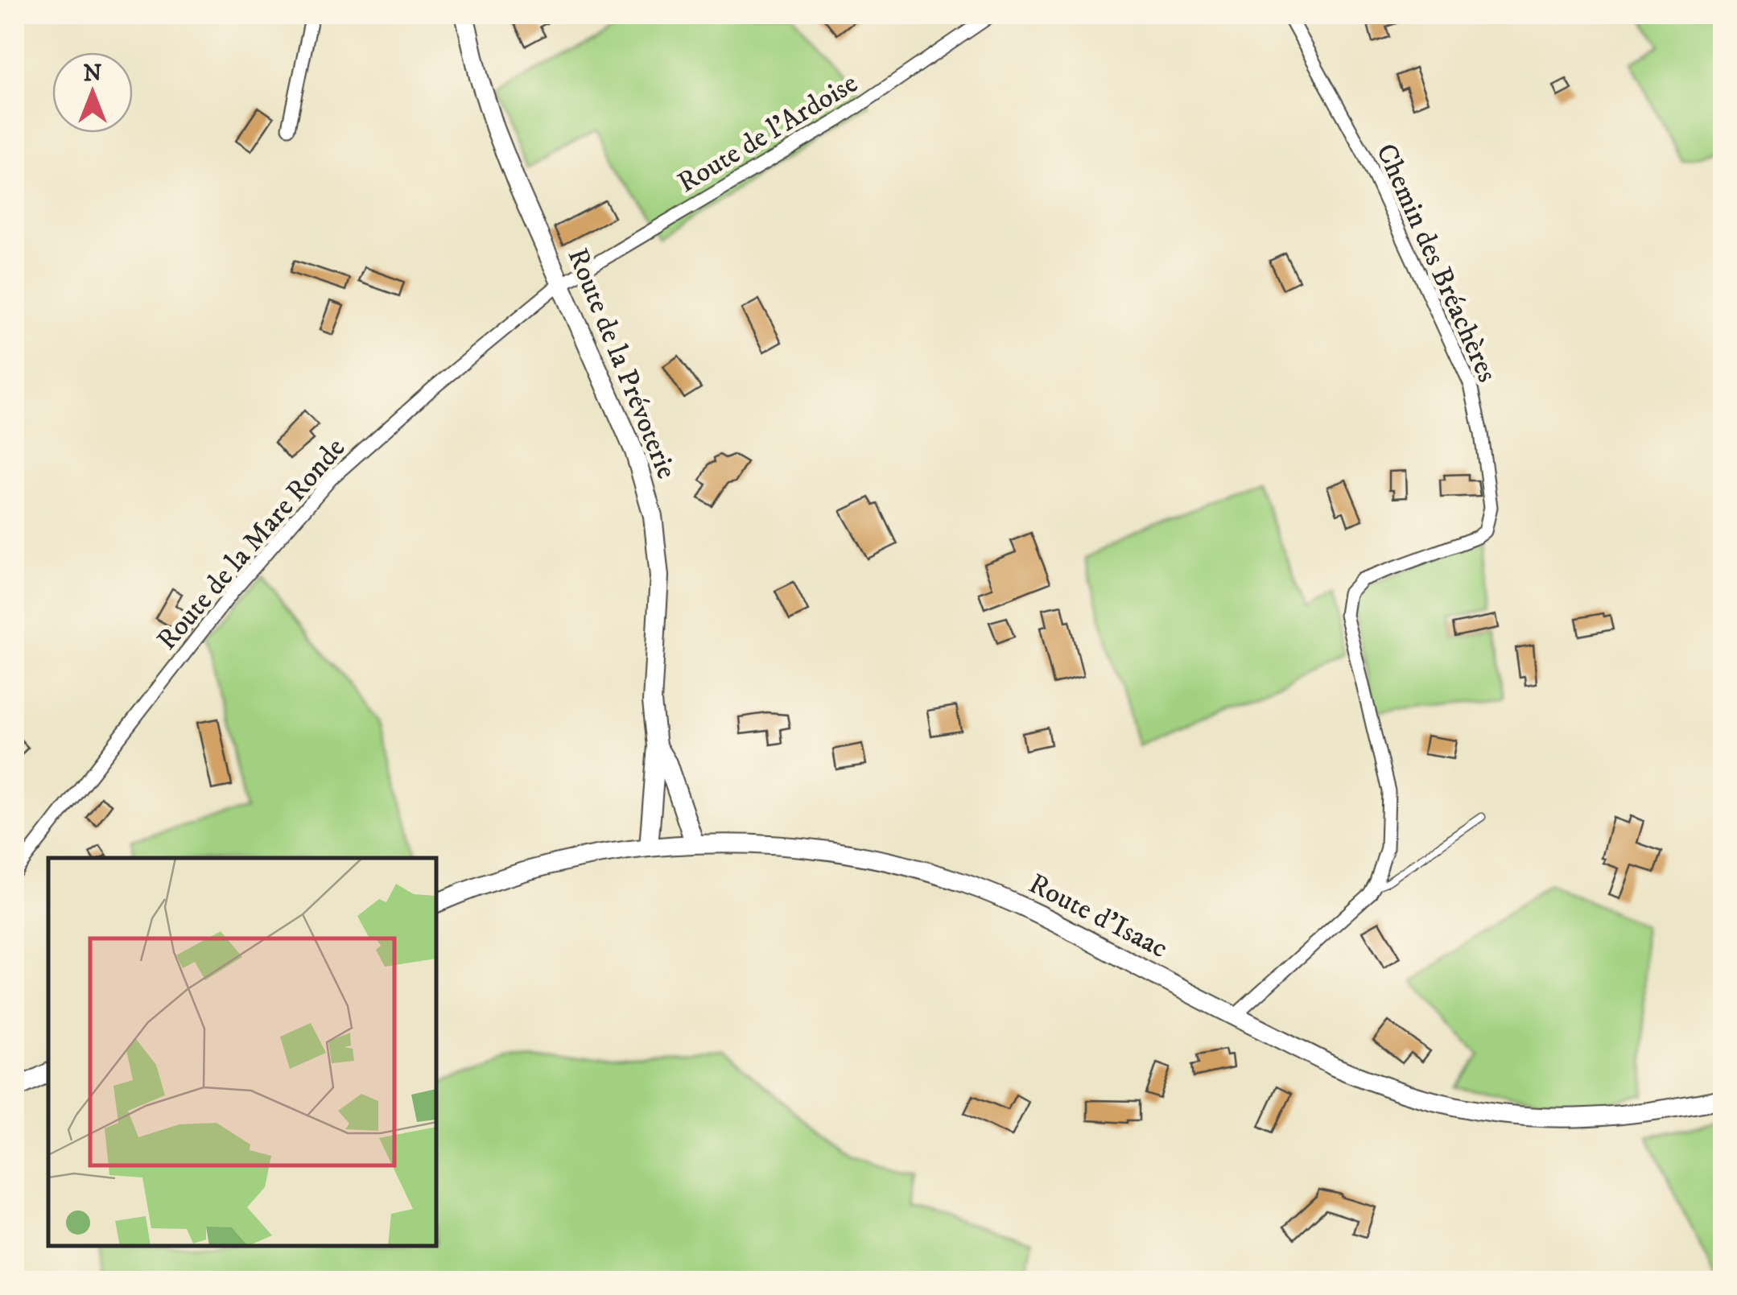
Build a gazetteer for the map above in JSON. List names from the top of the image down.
{
  "streets": {
    "street": [
      "Route de l'Ardoise",
      "Chemin des Bréachères",
      "Route de la Prévoterie",
      "Route de la Mare Ronde",
      "Route d'Isaac"
    ]
  },
  "crossings": [
    ["Route de l'Ardoise", "Route de la Prévoterie"],
    ["Route de l'Ardoise", "Route de la Mare Ronde"],
    ["Chemin des Bréachères", "Route d'Isaac"],
    ["Route de la Prévoterie", "Route de la Mare Ronde"],
    ["Route de la Prévoterie", "Route d'Isaac"]
  ],
  "north": "top"
}
